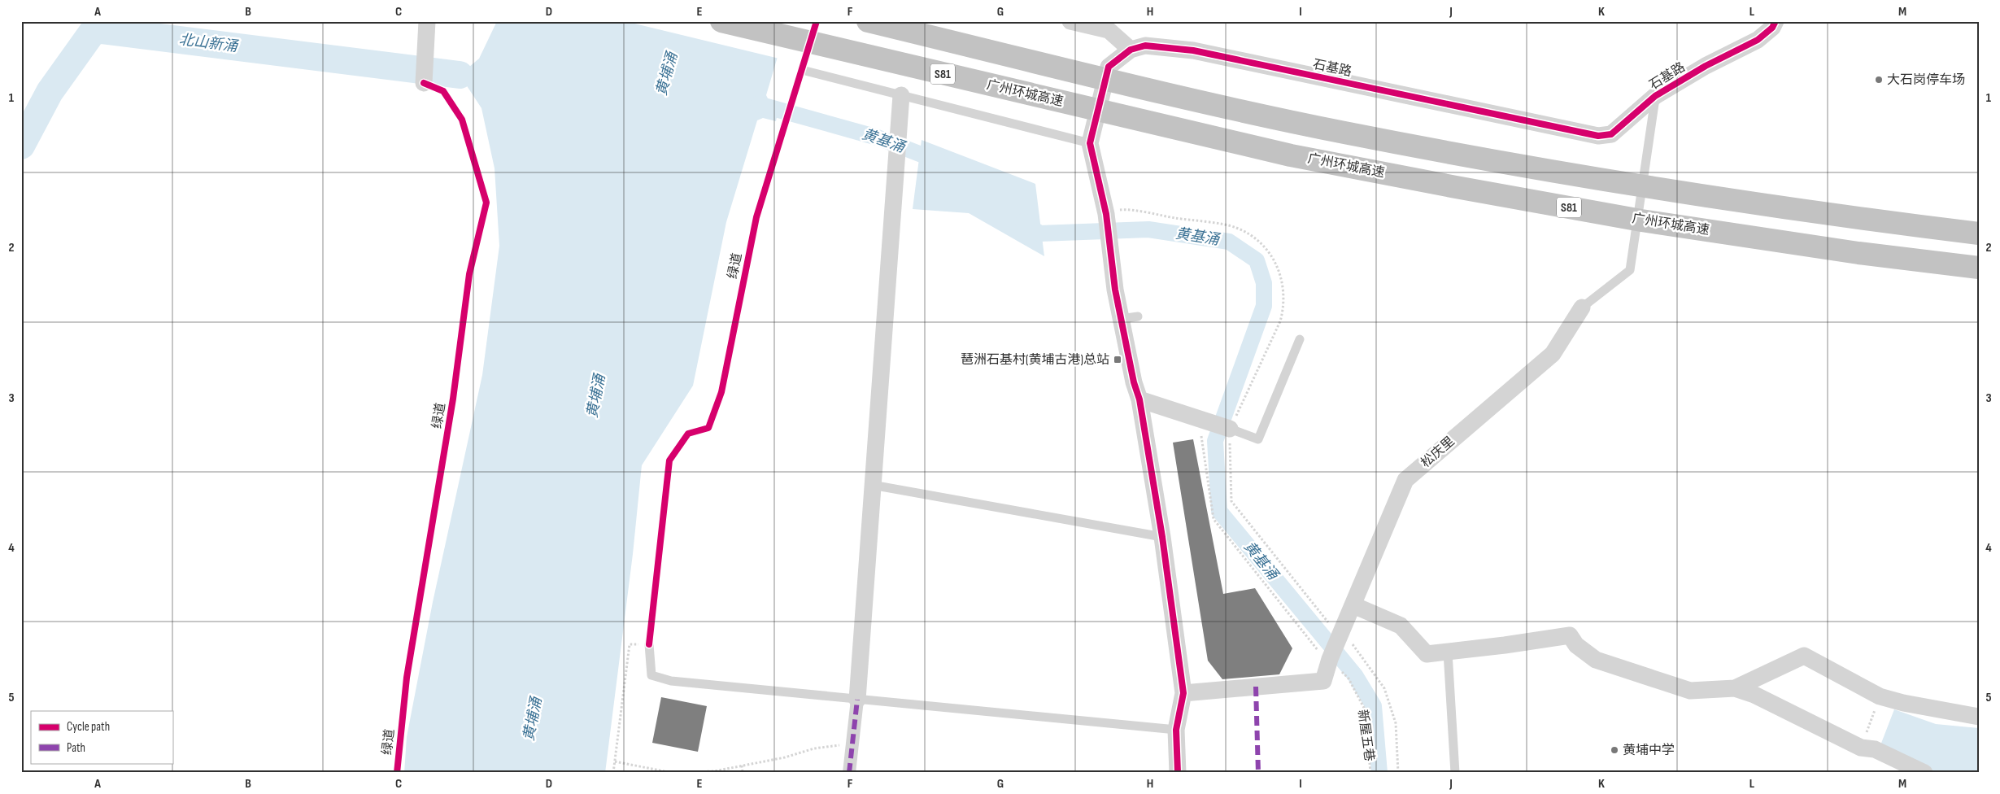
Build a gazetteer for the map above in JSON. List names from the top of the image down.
{
  "streets": {
    "highway": ["S81", "广州环城高速"],
    "street": ["石基路", "松庆里"],
    "path": ["新屋五巷"],
    "cycle path": ["绿道"]
  },
  "crossings": [
    ["石基路", "松庆里"],
    ["松庆里", "新屋五巷"]
  ],
  "water": ["北山新涌", "黄埔涌", "黄基涌"],
  "places": {
    "other": ["大石岗停车场", "黄埔中学"],
    "transit": ["琶洲石基村(黄埔古港)总站"]
  },
  "legend": ["Cycle path", "Path"],
  "grid": {
    "columns": [
      "A",
      "B",
      "C",
      "D",
      "E",
      "F",
      "G",
      "H",
      "I",
      "J",
      "K",
      "L",
      "M"
    ],
    "rows": [
      "1",
      "2",
      "3",
      "4",
      "5"
    ]
  }
}
